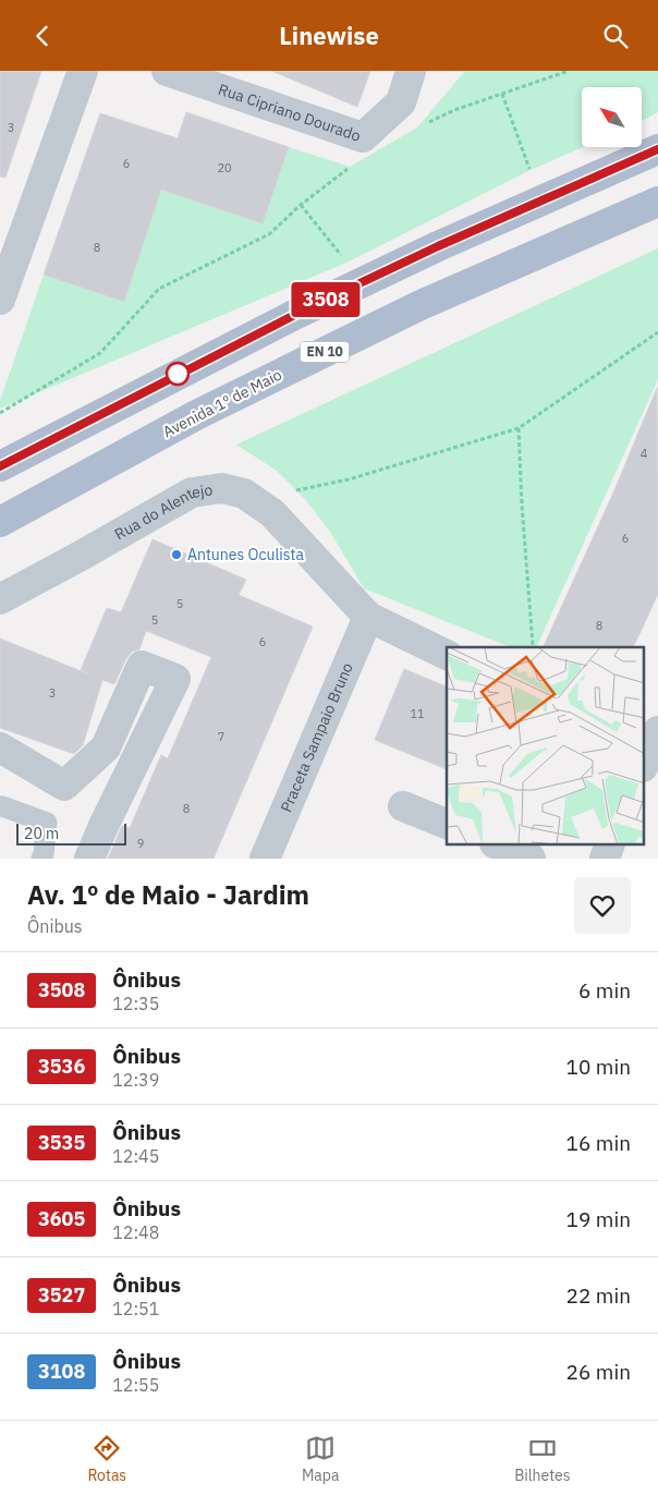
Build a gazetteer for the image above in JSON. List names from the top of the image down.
{
  "streets": {
    "main road": ["EN 10", "Avenida 1º de Maio"],
    "street": ["Rua Cipriano Dourado", "Rua do Alentejo", "Praceta Sampaio Bruno"]
  },
  "crossings": [
    ["Rua do Alentejo", "Praceta Sampaio Bruno"]
  ],
  "places": ["Antunes Oculista"],
  "lines": ["bus line 3508"],
  "house_numbers": [
    "3",
    "6",
    "20",
    "8",
    "4",
    "6",
    "5",
    "5",
    "8",
    "6",
    "3",
    "11",
    "7",
    "8",
    "9"
  ],
  "scale_bar": "20 m",
  "north": "top left",
  "page": {
    "header": "Linewise",
    "on_map": "3508",
    "scale": "20 m",
    "heading": ["Av. 1º de Maio - Jardim", "Ônibus"],
    "list": [
      {
        "mark": "3508",
        "name": "Ônibus",
        "note": "12:35",
        "value": "6 min"
      },
      {
        "mark": "3536",
        "name": "Ônibus",
        "note": "12:39",
        "value": "10 min"
      },
      {
        "mark": "3535",
        "name": "Ônibus",
        "note": "12:45",
        "value": "16 min"
      },
      {
        "mark": "3605",
        "name": "Ônibus",
        "note": "12:48",
        "value": "19 min"
      },
      {
        "mark": "3527",
        "name": "Ônibus",
        "note": "12:51",
        "value": "22 min"
      },
      {
        "mark": "3108",
        "name": "Ônibus",
        "note": "12:55",
        "value": "26 min"
      }
    ],
    "tabs": ["Rotas", "Mapa", "Bilhetes"]
  }
}
